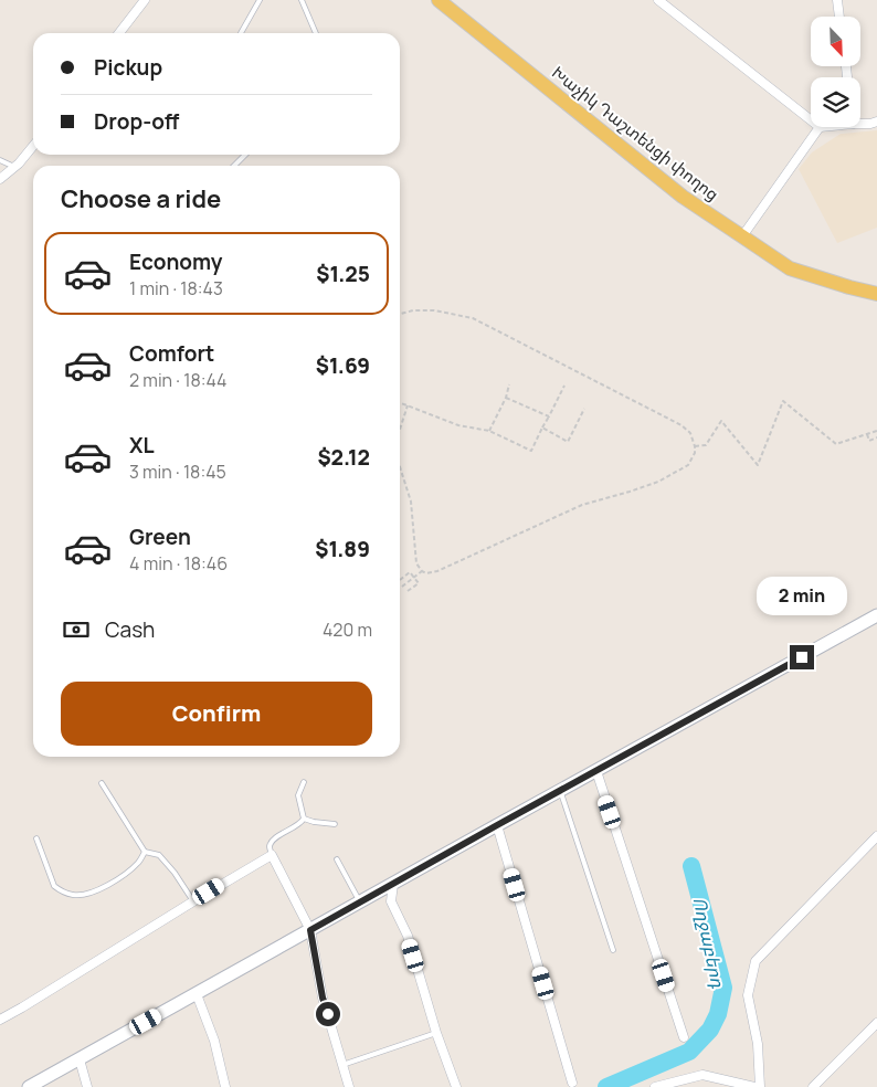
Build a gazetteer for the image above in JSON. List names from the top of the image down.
{
  "streets": {
    "main road": ["Խաչիկ Դաշտենցի փողոց"]
  },
  "water": ["Ողջաբերդ"],
  "north": "bottom right",
  "page": {
    "banner": ["Pickup", "Drop-off"],
    "heading": "Choose a ride",
    "list": [
      {
        "name": "Economy",
        "note": "1 min · 18:43",
        "value": "$1.25"
      },
      {
        "name": "Comfort",
        "note": "2 min · 18:44",
        "value": "$1.69"
      },
      {
        "name": "XL",
        "note": "3 min · 18:45",
        "value": "$2.12"
      },
      {
        "name": "Green",
        "note": "4 min · 18:46",
        "value": "$1.89"
      }
    ],
    "bubble": "2 min",
    "pay": ["Cash", "420 m"],
    "buttons": "Confirm"
  }
}
